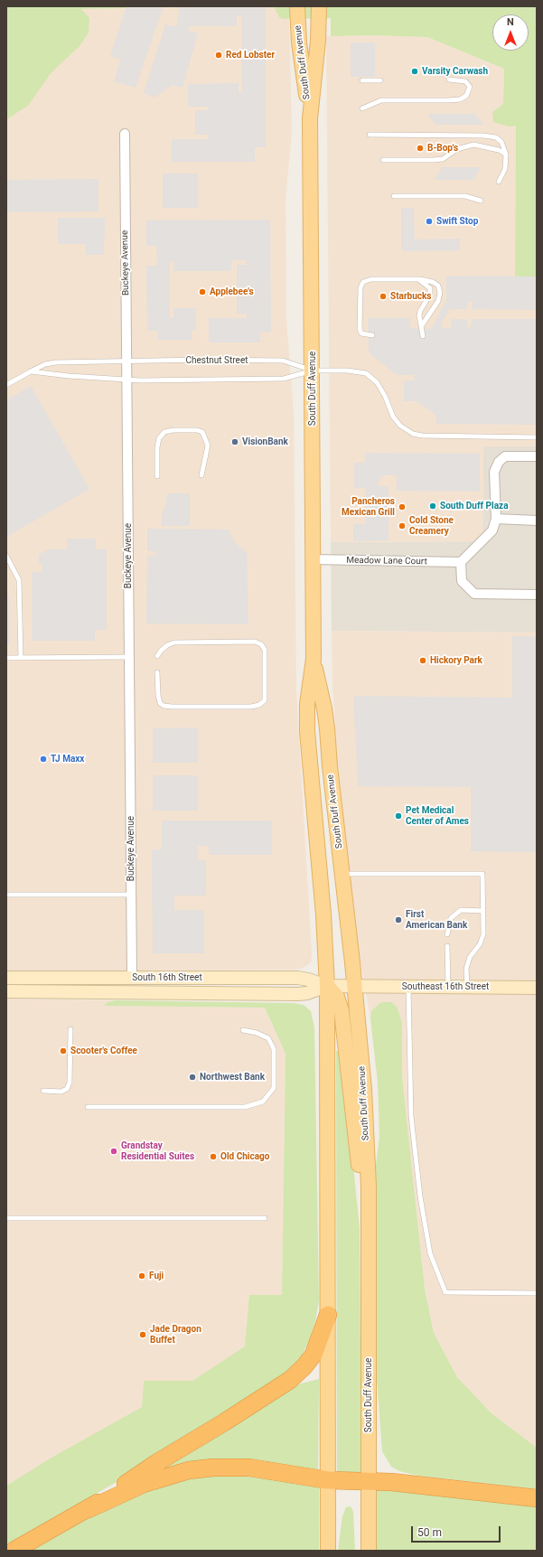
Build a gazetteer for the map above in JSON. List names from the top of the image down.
{
  "streets": {
    "main road": ["South Duff Avenue", "South 16th Street", "Southeast 16th Street"],
    "street": ["Buckeye Avenue", "Meadow Lane Court"],
    "lane": ["Chestnut Street"]
  },
  "crossings": [
    ["South Duff Avenue", "Chestnut Street"],
    ["South Duff Avenue", "Meadow Lane Court"],
    ["South Duff Avenue", "South 16th Street"],
    ["South Duff Avenue", "Southeast 16th Street"],
    ["Buckeye Avenue", "Chestnut Street"],
    ["Buckeye Avenue", "South 16th Street"],
    ["South 16th Street", "Southeast 16th Street"]
  ],
  "places": [
    "Red Lobster",
    "Varsity Carwash",
    "B-Bop's",
    "Swift Stop",
    "Applebee's",
    "Starbucks",
    "VisionBank",
    "South Duff Plaza",
    "Pancheros Mexican Grill",
    "Cold Stone Creamery",
    "Hickory Park",
    "TJ Maxx",
    "Pet Medical Center of Ames",
    "First American Bank",
    "Scooter's Coffee",
    "Northwest Bank",
    "Grandstay Residential Suites",
    "Old Chicago",
    "Fuji",
    "Jade Dragon Buffet"
  ],
  "scale_bar": "50 m",
  "north": "top"
}
